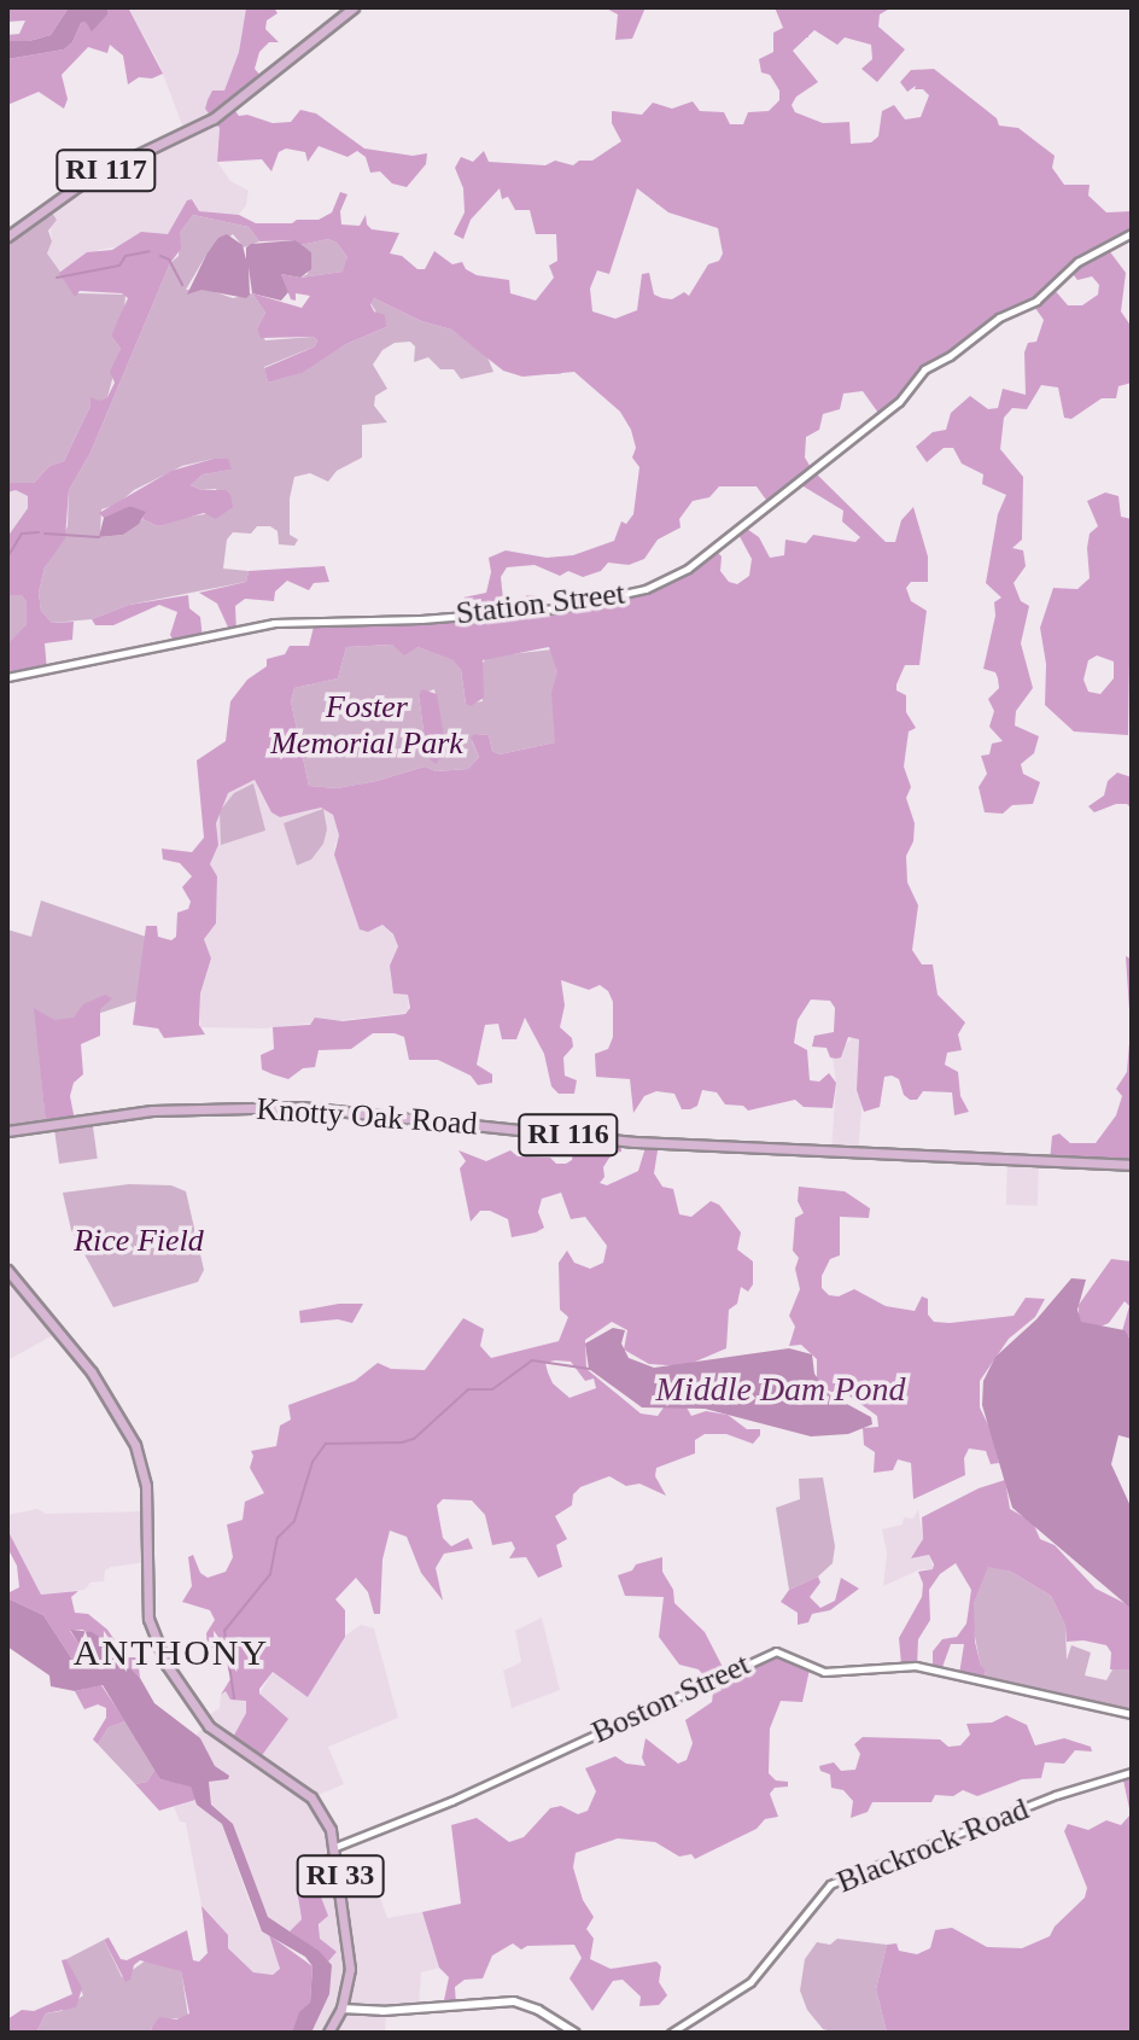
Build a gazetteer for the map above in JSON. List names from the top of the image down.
{
  "streets": {
    "main road": [
      "RI 117",
      "Knotty Oak Road",
      "RI 116",
      "RI 33"
    ],
    "street": ["Station Street", "Boston Street", "Blackrock Road"]
  },
  "crossings": [
    ["Boston Street", "RI 33"]
  ],
  "districts": ["ANTHONY"],
  "water": ["Middle Dam Pond"],
  "parks": ["Foster Memorial Park", "Rice Field"]
}
